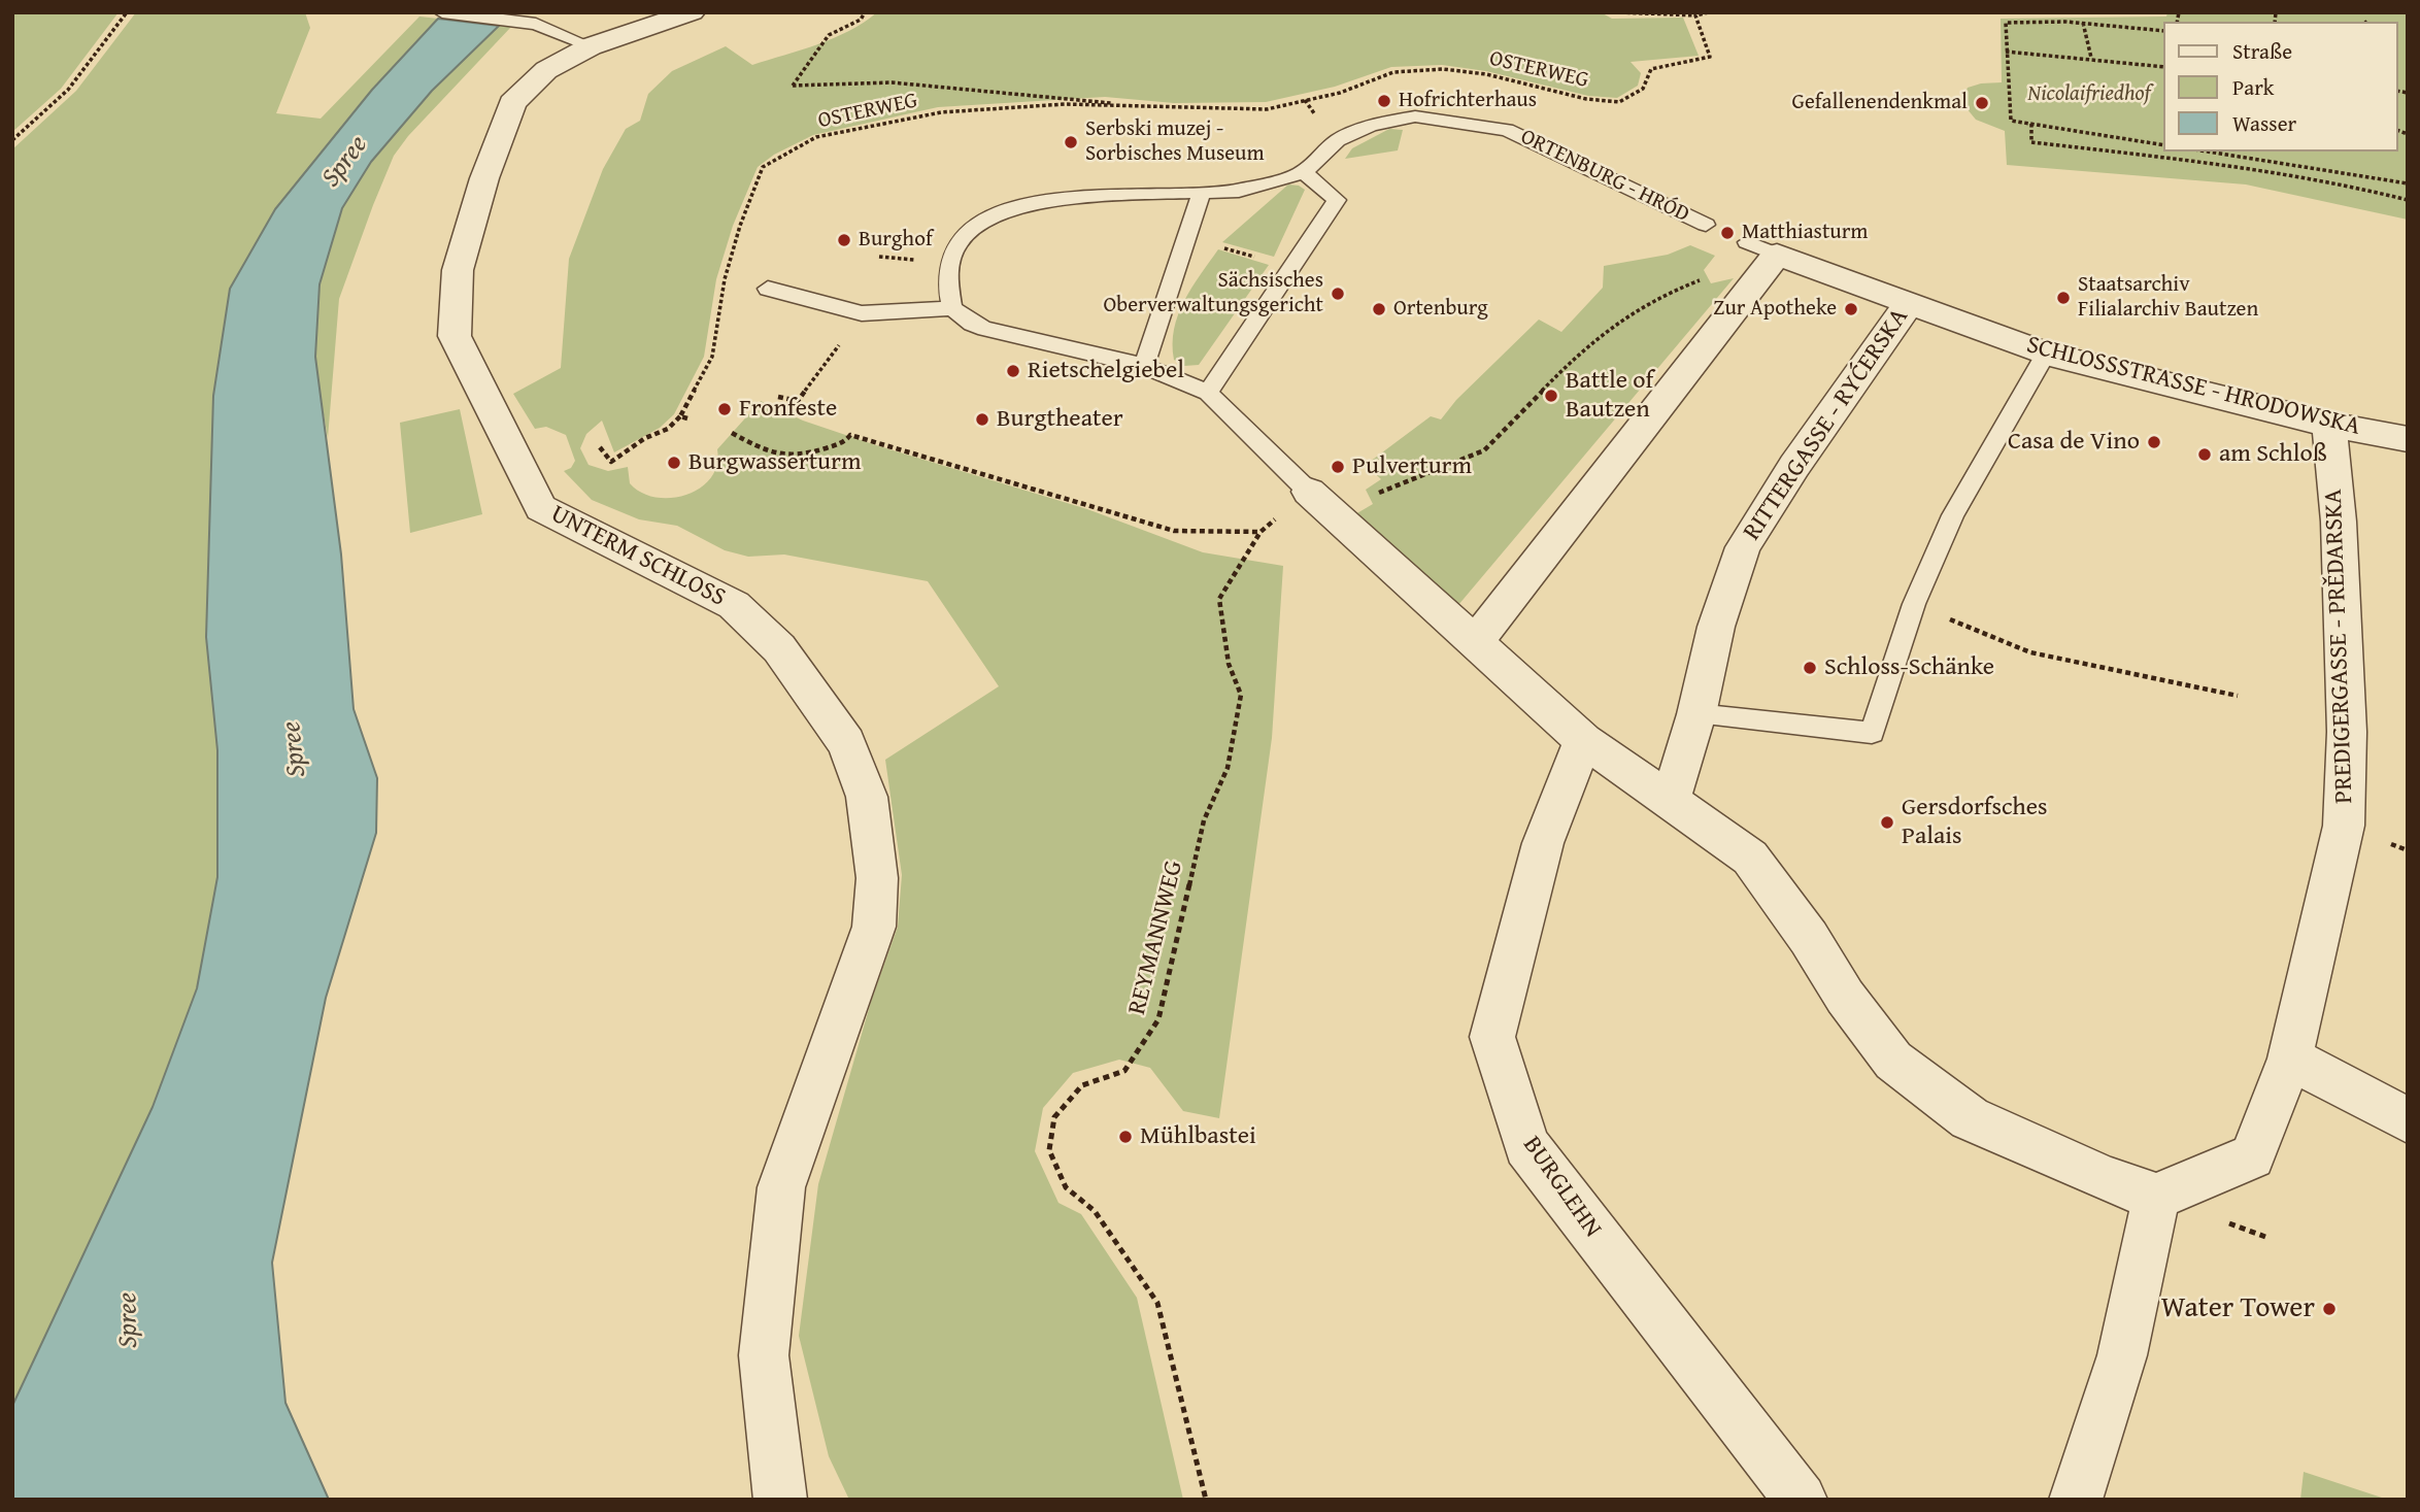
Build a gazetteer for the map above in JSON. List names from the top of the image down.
{
  "streets": {
    "street": [
      "SCHLOSSSTRASSE - HRODOWSKA",
      "RITTERGASSE - RYĆERSKA",
      "UNTERM SCHLOSS",
      "PREDIGERGASSE - PRĚDARSKA",
      "BURGLEHN"
    ],
    "lane": ["ORTENBURG - HRÓD"],
    "path": ["OSTERWEG", "REYMANNWEG"]
  },
  "crossings": [
    ["SCHLOSSSTRASSE - HRODOWSKA", "RITTERGASSE - RYĆERSKA"],
    ["SCHLOSSSTRASSE - HRODOWSKA", "PREDIGERGASSE - PRĚDARSKA"]
  ],
  "water": ["Spree"],
  "parks": ["Nicolaifriedhof"],
  "places": [
    "Hofrichterhaus",
    "Gefallenendenkmal",
    "Serbski muzej - Sorbisches Museum",
    "Matthiasturm",
    "Burghof",
    "Sächsisches Oberverwaltungsgericht",
    "Staatsarchiv Filialarchiv Bautzen",
    "Ortenburg",
    "Zur Apotheke",
    "Rietschelgiebel",
    "Battle of Bautzen",
    "Fronfeste",
    "Burgtheater",
    "Casa de Vino",
    "am Schloß",
    "Burgwasserturm",
    "Pulverturm",
    "Schloss-Schänke",
    "Gersdorfsches Palais",
    "Mühlbastei",
    "Water Tower"
  ],
  "legend": ["Straße", "Park", "Wasser"]
}
